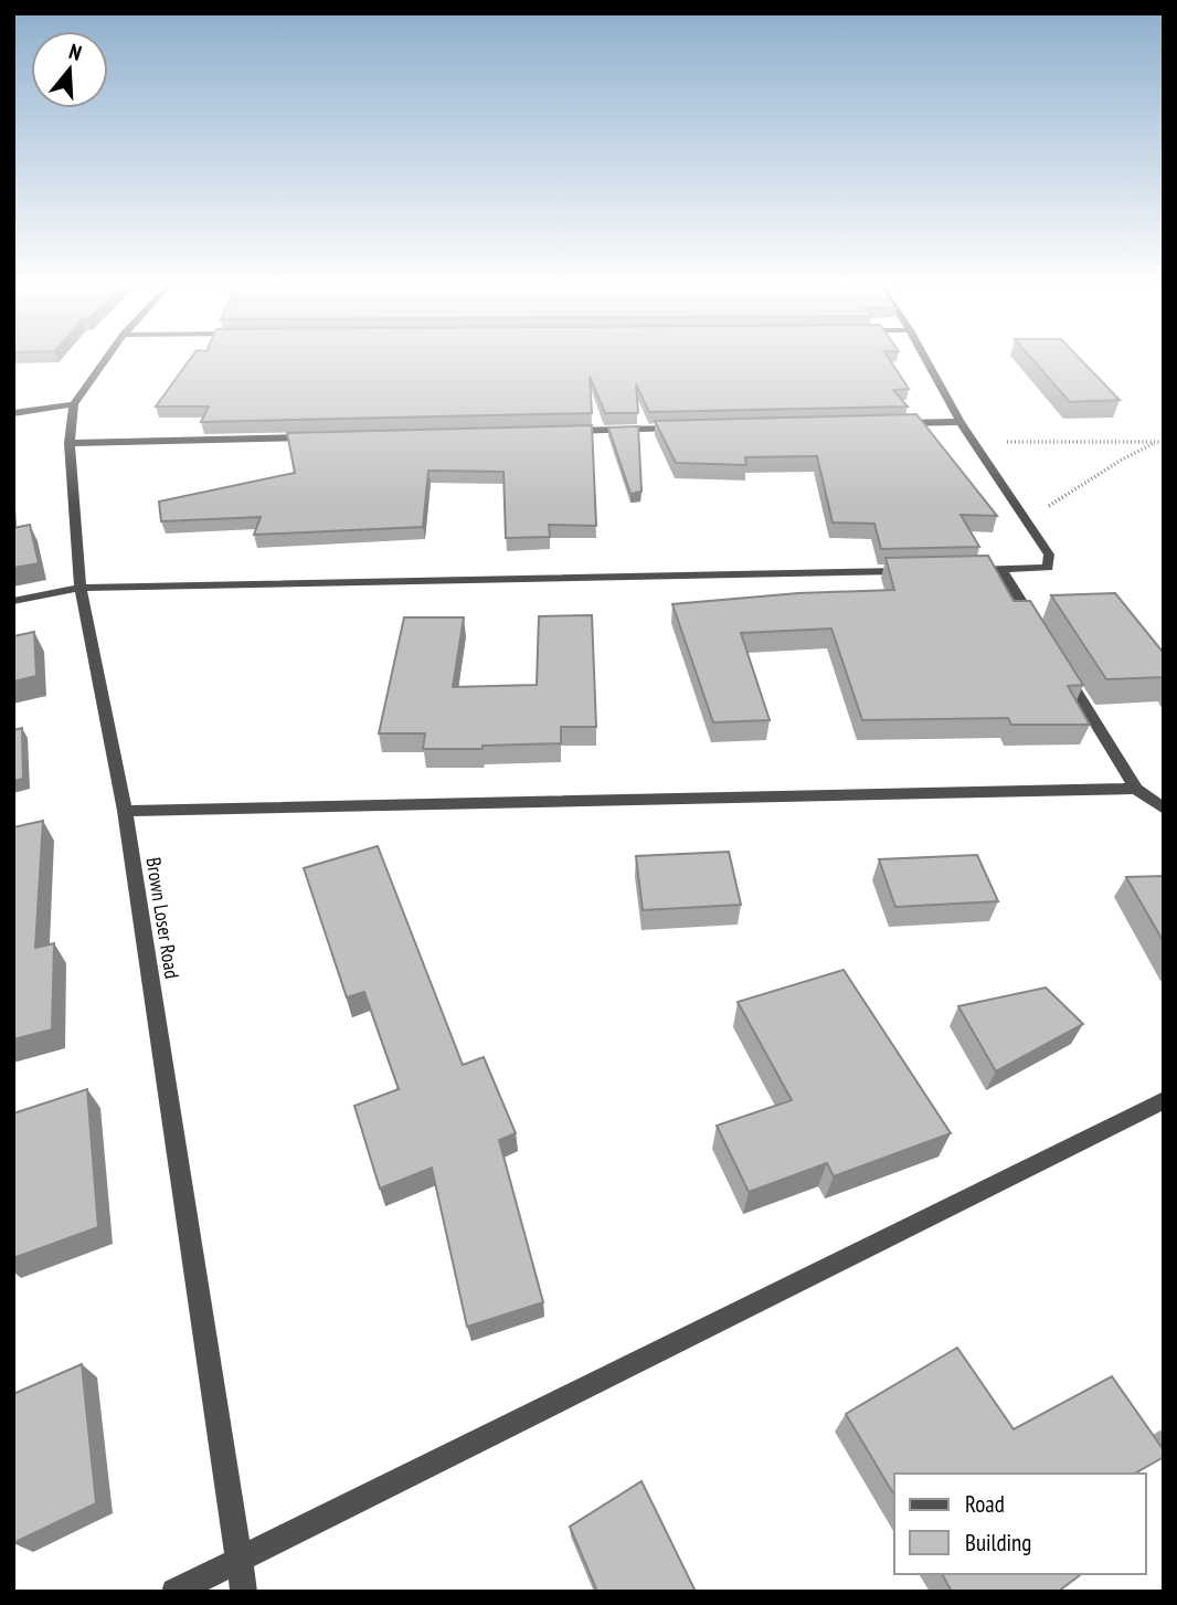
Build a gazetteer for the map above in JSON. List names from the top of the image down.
{
  "streets": {
    "street": ["Brown Loser Road"]
  },
  "legend": ["Road", "Building"],
  "north": "top"
}
